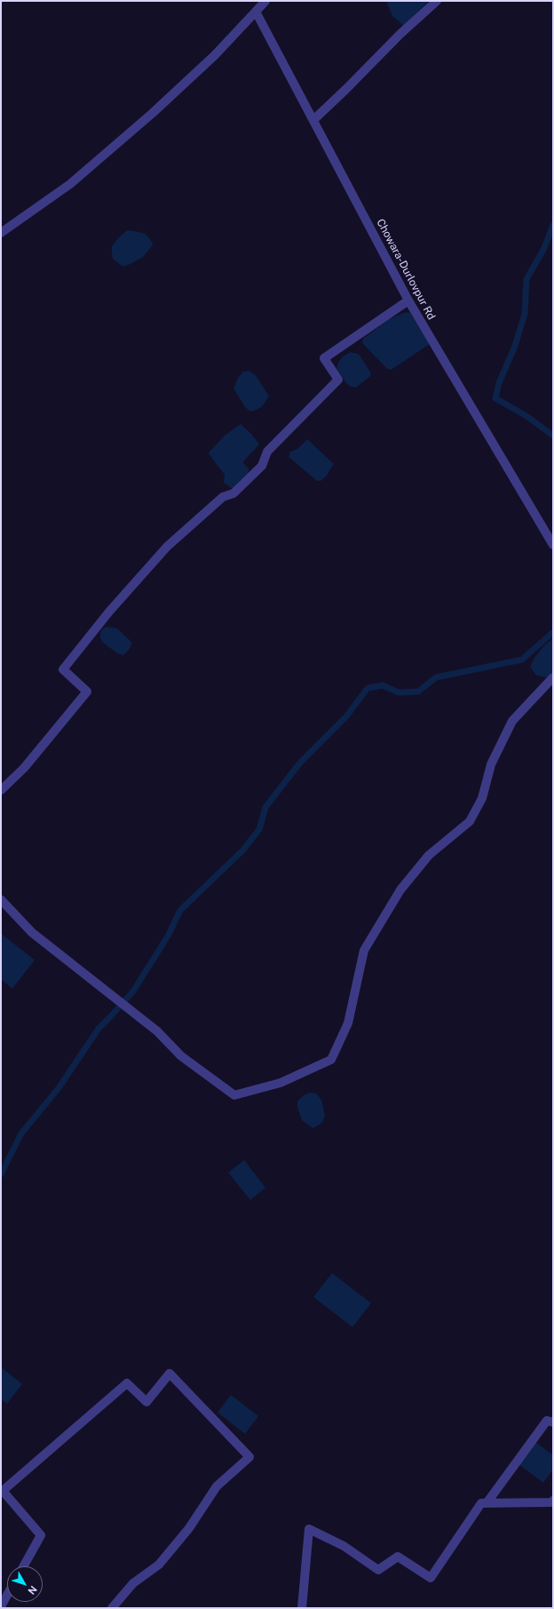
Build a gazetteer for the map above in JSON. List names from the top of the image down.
{
  "streets": {
    "street": ["Chowara-Durlovpur Rd"]
  },
  "north": "bottom right"
}
